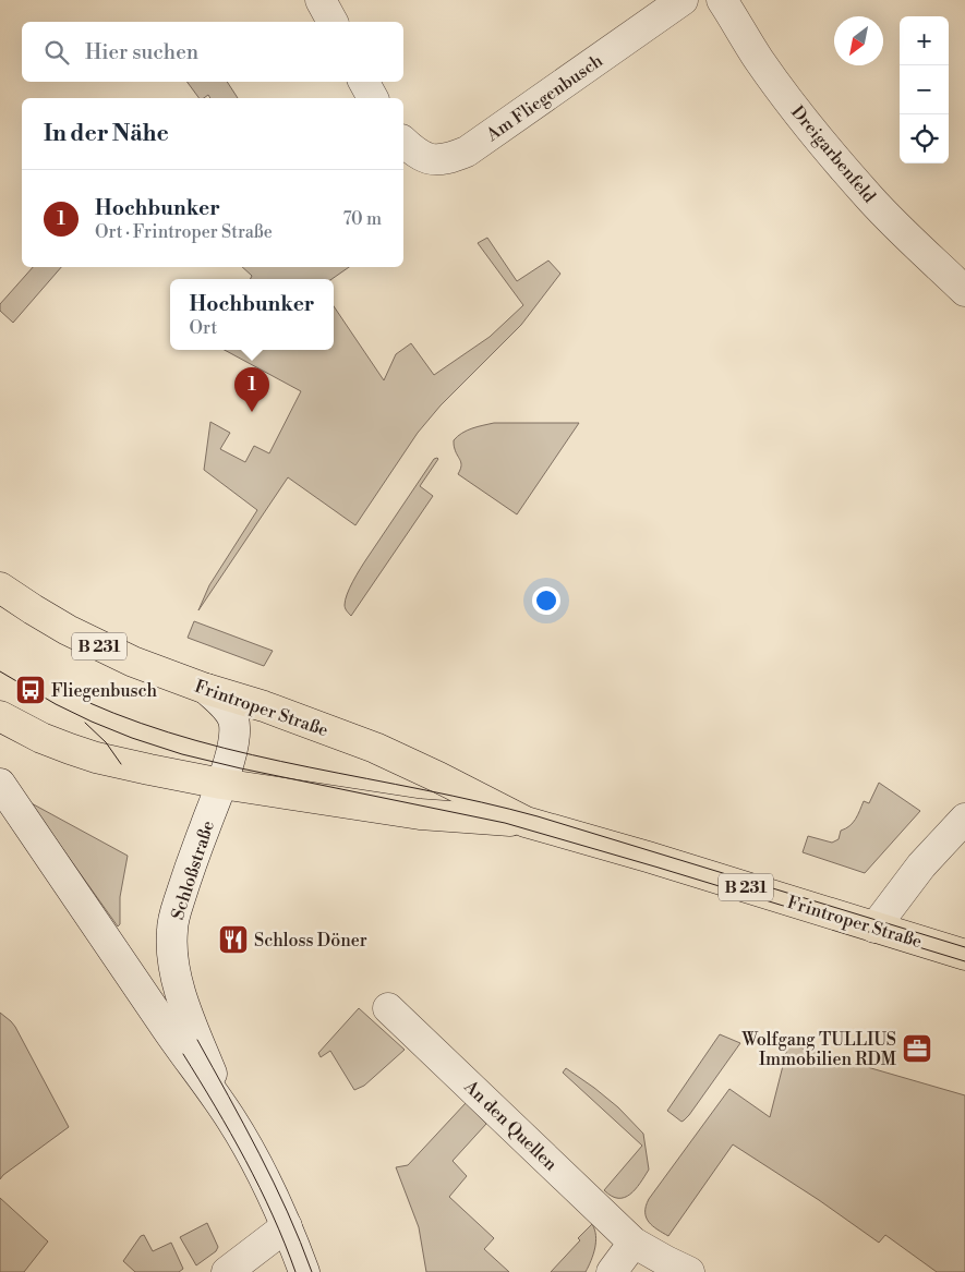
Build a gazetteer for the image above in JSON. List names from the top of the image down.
{
  "streets": {
    "main road": ["B 231", "Frintroper Straße"],
    "street": [
      "Am Fliegenbusch",
      "Dreigarbenfeld",
      "Schloßstraße",
      "An den Quellen"
    ]
  },
  "crossings": [
    ["Frintroper Straße", "Schloßstraße"]
  ],
  "places": {
    "bus stop": ["Fliegenbusch"],
    "restaurant": ["Schloss Döner"],
    "office": ["Wolfgang TULLIUS Immobilien RDM"]
  },
  "north": "bottom left",
  "page": {
    "map_buttons": ["+", "−"],
    "search": "Hier suchen",
    "heading": "In der Nähe",
    "list": [
      {
        "mark": "1",
        "name": "Hochbunker",
        "note": "Ort · Frintroper Straße",
        "value": "70 m"
      }
    ],
    "popup": ["Hochbunker", "Ort"],
    "pins": "1"
  }
}
